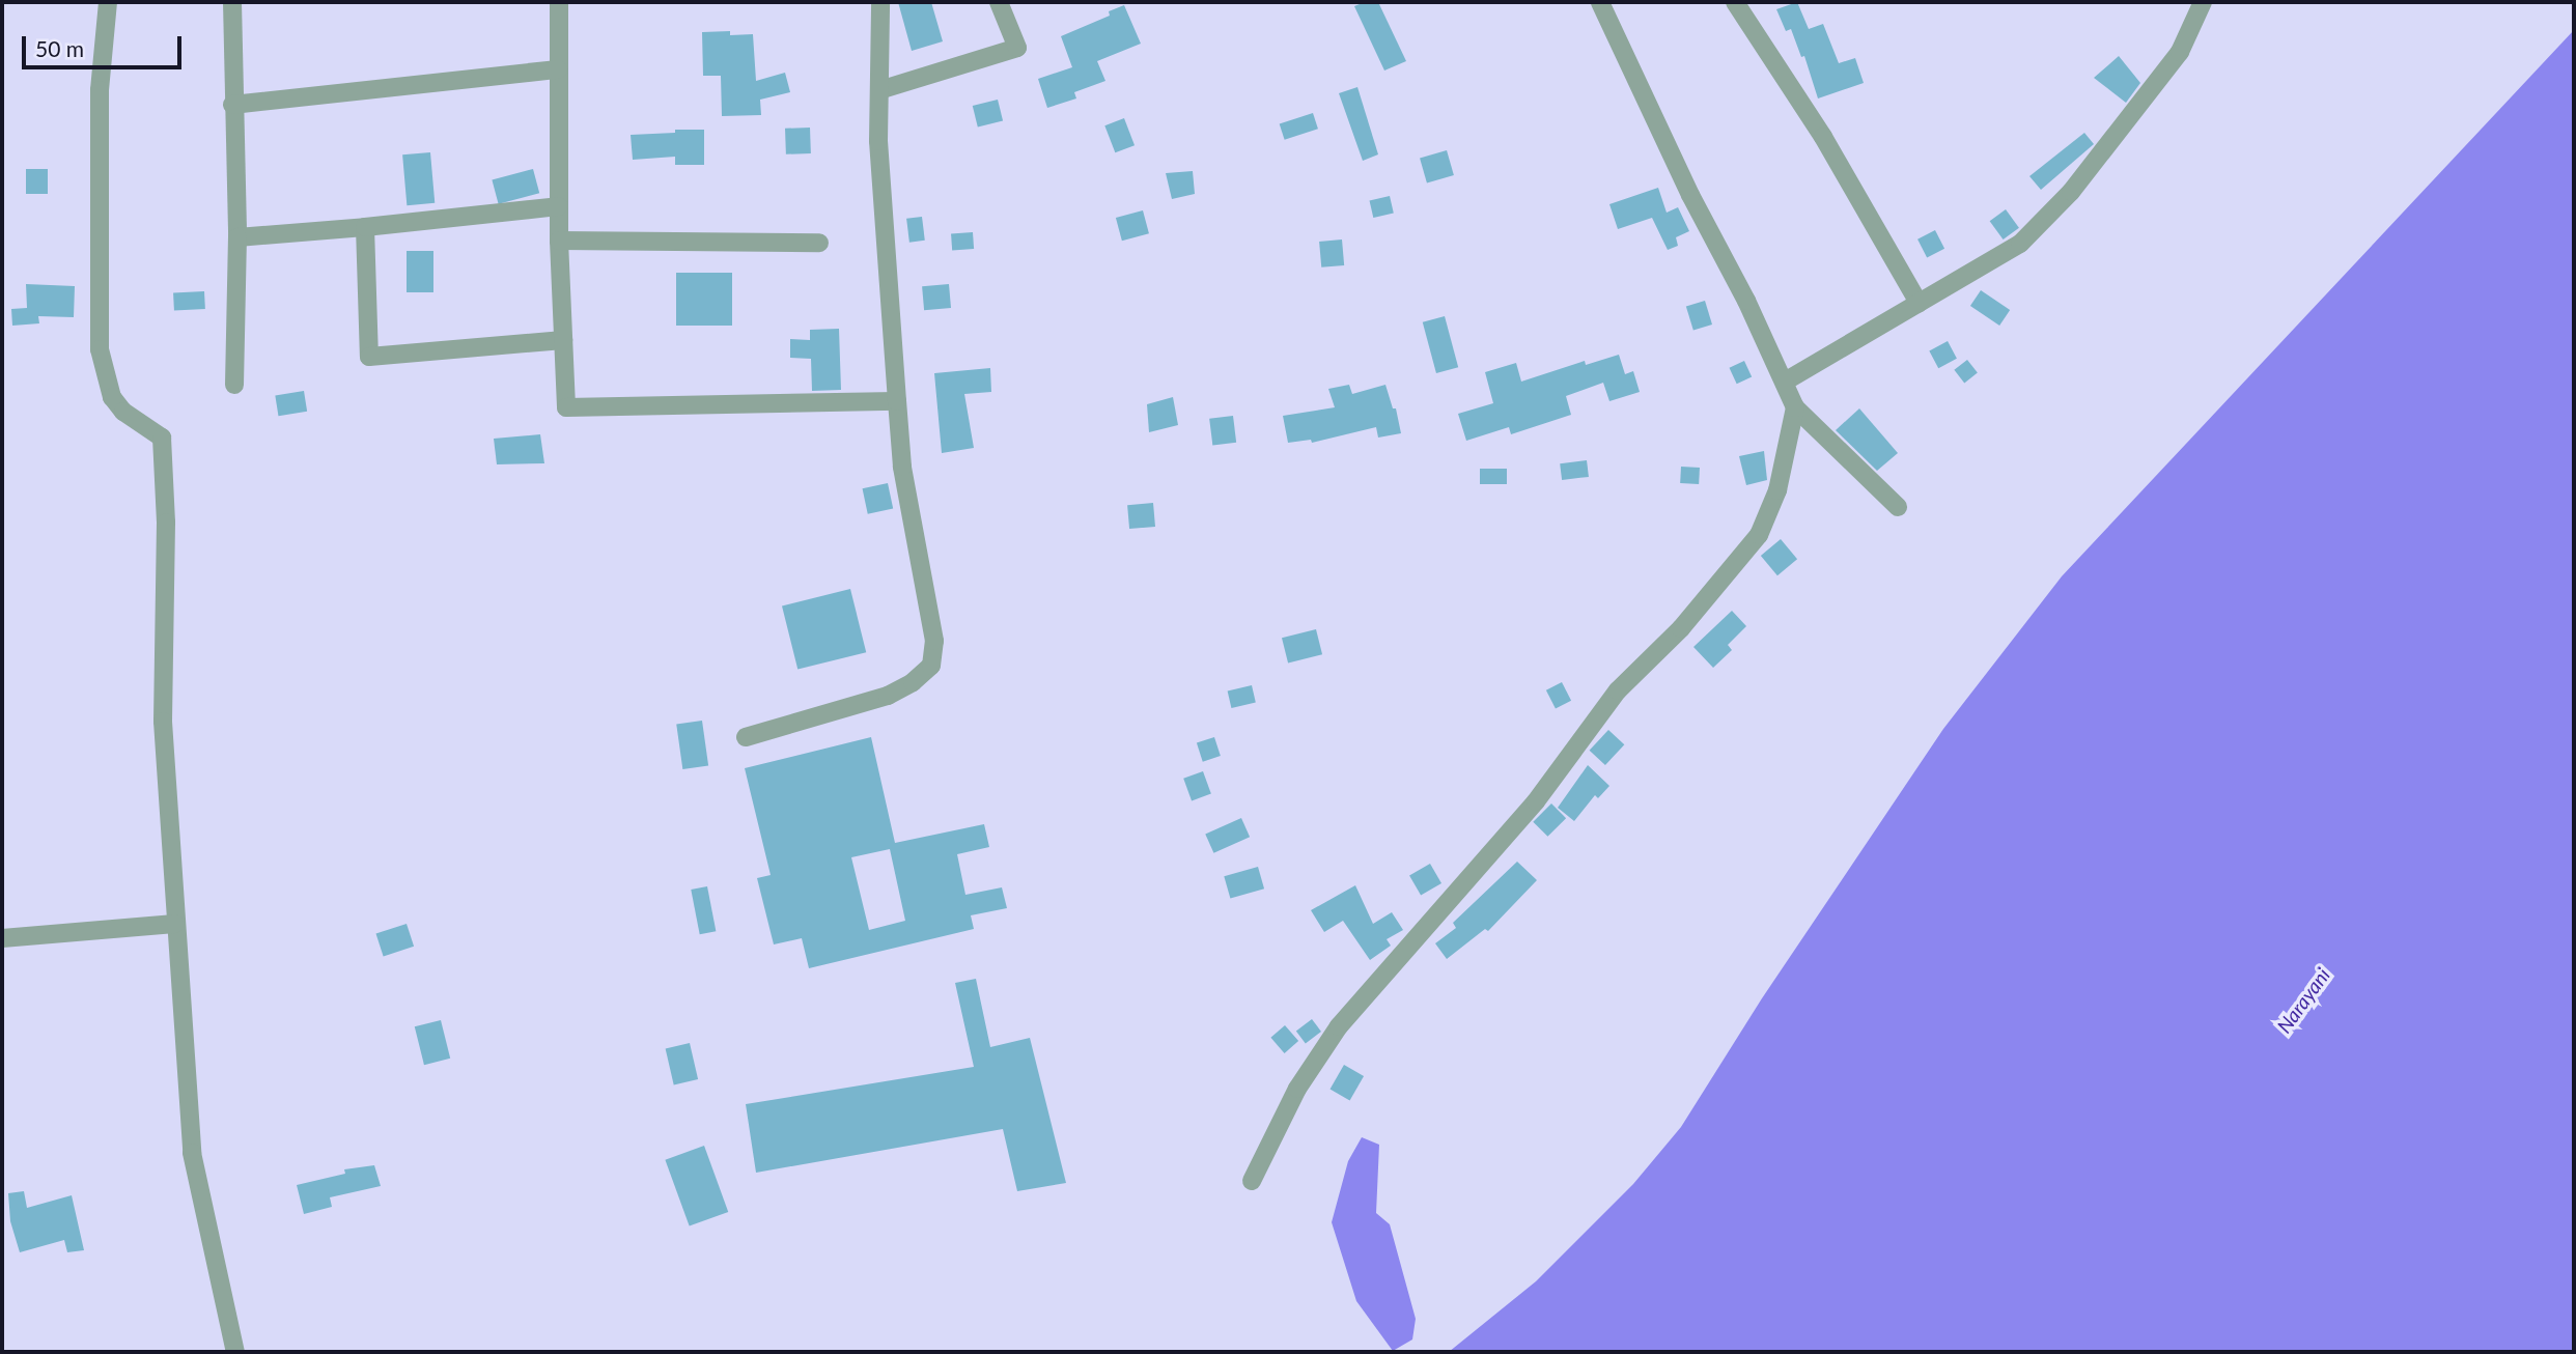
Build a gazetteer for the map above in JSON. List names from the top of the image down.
{
  "water": ["Narayani"],
  "scale_bar": "50 m"
}
